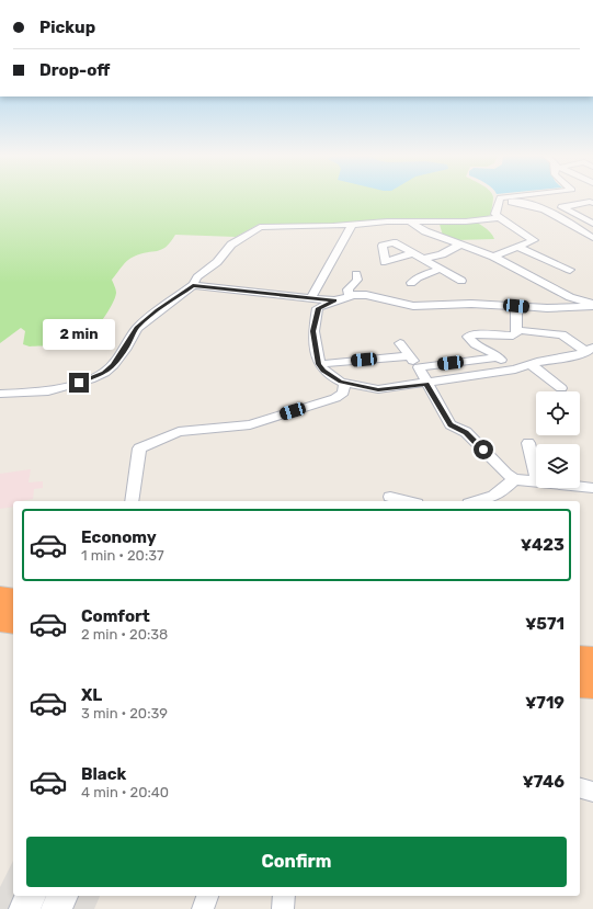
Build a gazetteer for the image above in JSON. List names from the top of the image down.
{
  "page": {
    "banner": ["Pickup", "Drop-off"],
    "bubble": "2 min",
    "list": [
      {
        "name": "Economy",
        "note": "1 min · 20:37",
        "value": "¥423"
      },
      {
        "name": "Comfort",
        "note": "2 min · 20:38",
        "value": "¥571"
      },
      {
        "name": "XL",
        "note": "3 min · 20:39",
        "value": "¥719"
      },
      {
        "name": "Black",
        "note": "4 min · 20:40",
        "value": "¥746"
      }
    ],
    "buttons": "Confirm"
  }
}
